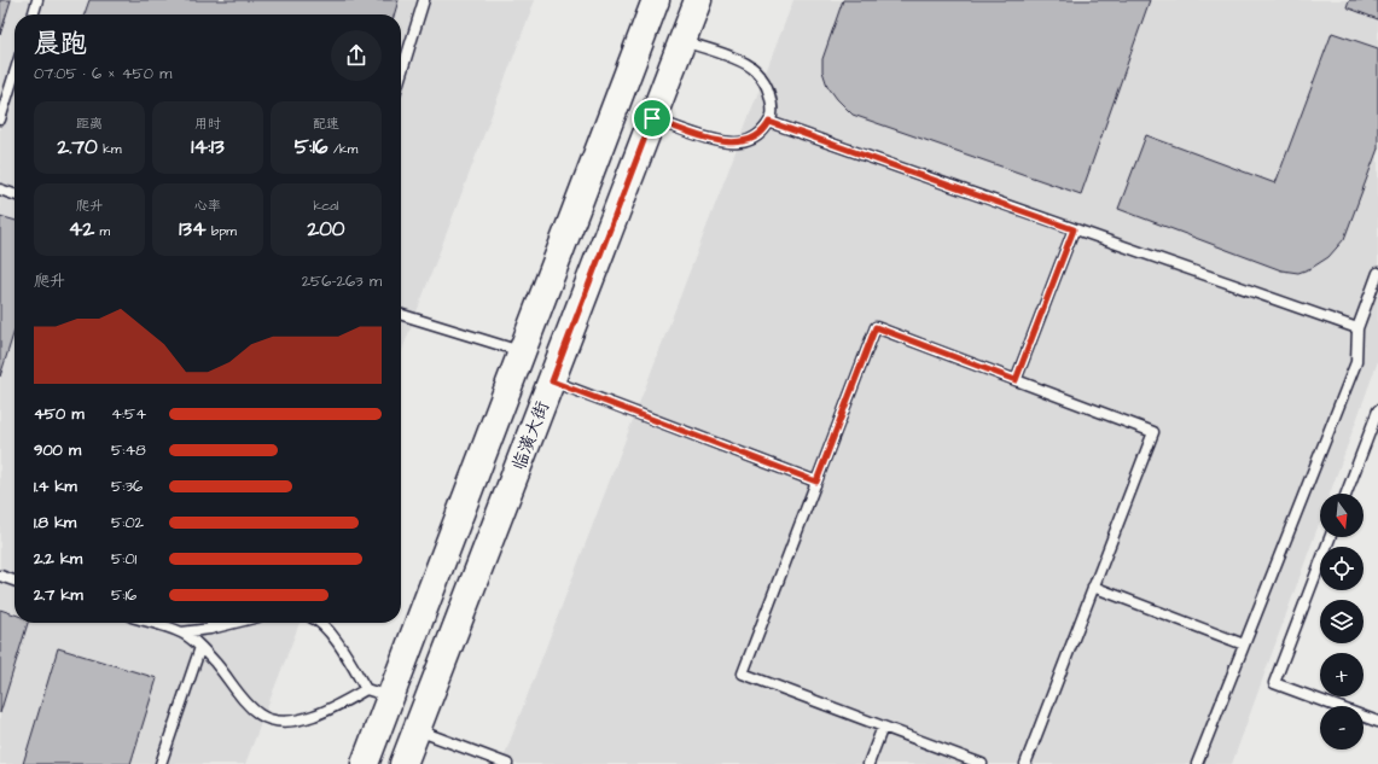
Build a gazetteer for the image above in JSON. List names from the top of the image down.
{
  "streets": {
    "main road": ["临潢大街"]
  },
  "north": "bottom",
  "page": {
    "heading": ["晨跑", "07:05 · 6 × 450 m"],
    "stats": [
      ["距离", "2.70 km"],
      ["用时", "14:13"],
      ["配速", "5:16 /km"],
      ["爬升", "42 m"],
      ["心率", "134 bpm"],
      ["kcal", "200"]
    ],
    "chart": ["爬升", "256–263 m"],
    "list": [
      {
        "name": "450 m",
        "note": "4:54"
      },
      {
        "name": "900 m",
        "note": "5:48"
      },
      {
        "name": "1.4 km",
        "note": "5:36"
      },
      {
        "name": "1.8 km",
        "note": "5:02"
      },
      {
        "name": "2.2 km",
        "note": "5:01"
      },
      {
        "name": "2.7 km",
        "note": "5:16"
      }
    ],
    "map_buttons": ["+", "−"]
  }
}
